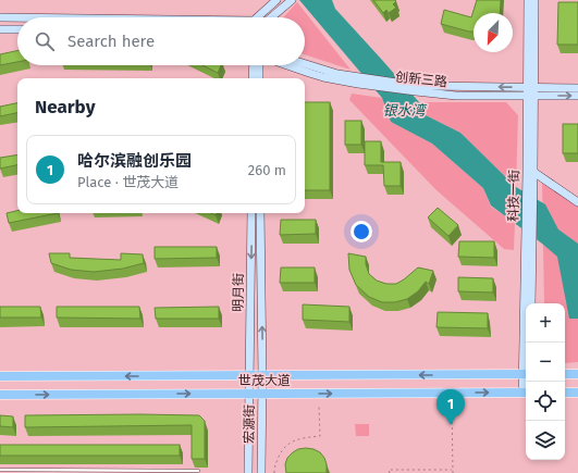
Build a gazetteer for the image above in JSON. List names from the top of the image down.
{
  "streets": {
    "main road": [
      "创新三路",
      "科技一街",
      "明月街",
      "世茂大道",
      "宏源街"
    ]
  },
  "crossings": [
    ["创新三路", "科技一街"],
    ["明月街", "世茂大道"],
    ["明月街", "宏源街"],
    ["世茂大道", "宏源街"]
  ],
  "water": ["银水湾"],
  "north": "bottom left",
  "page": {
    "search": "Search here",
    "heading": "Nearby",
    "list": [
      {
        "mark": "1",
        "name": "哈尔滨融创乐园",
        "note": "Place · 世茂大道",
        "value": "260 m"
      }
    ],
    "map_buttons": ["+", "−"],
    "pins": "1"
  }
}
